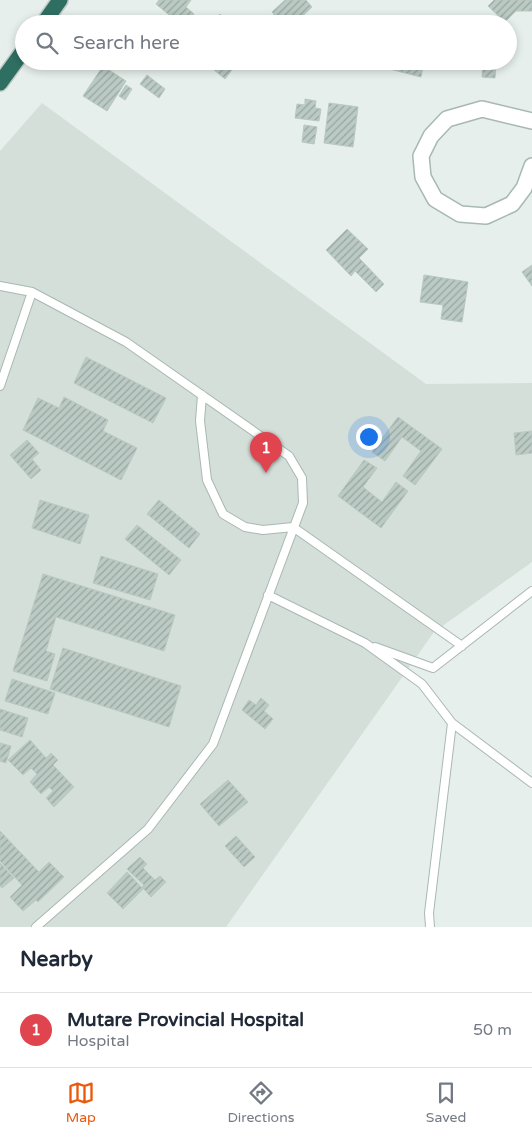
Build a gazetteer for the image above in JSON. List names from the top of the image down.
{
  "page": {
    "search": "Search here",
    "pins": "1",
    "heading": "Nearby",
    "list": [
      {
        "mark": "1",
        "name": "Mutare Provincial Hospital",
        "note": "Hospital",
        "value": "50 m"
      }
    ],
    "nav": ["Map", "Directions", "Saved"]
  }
}
